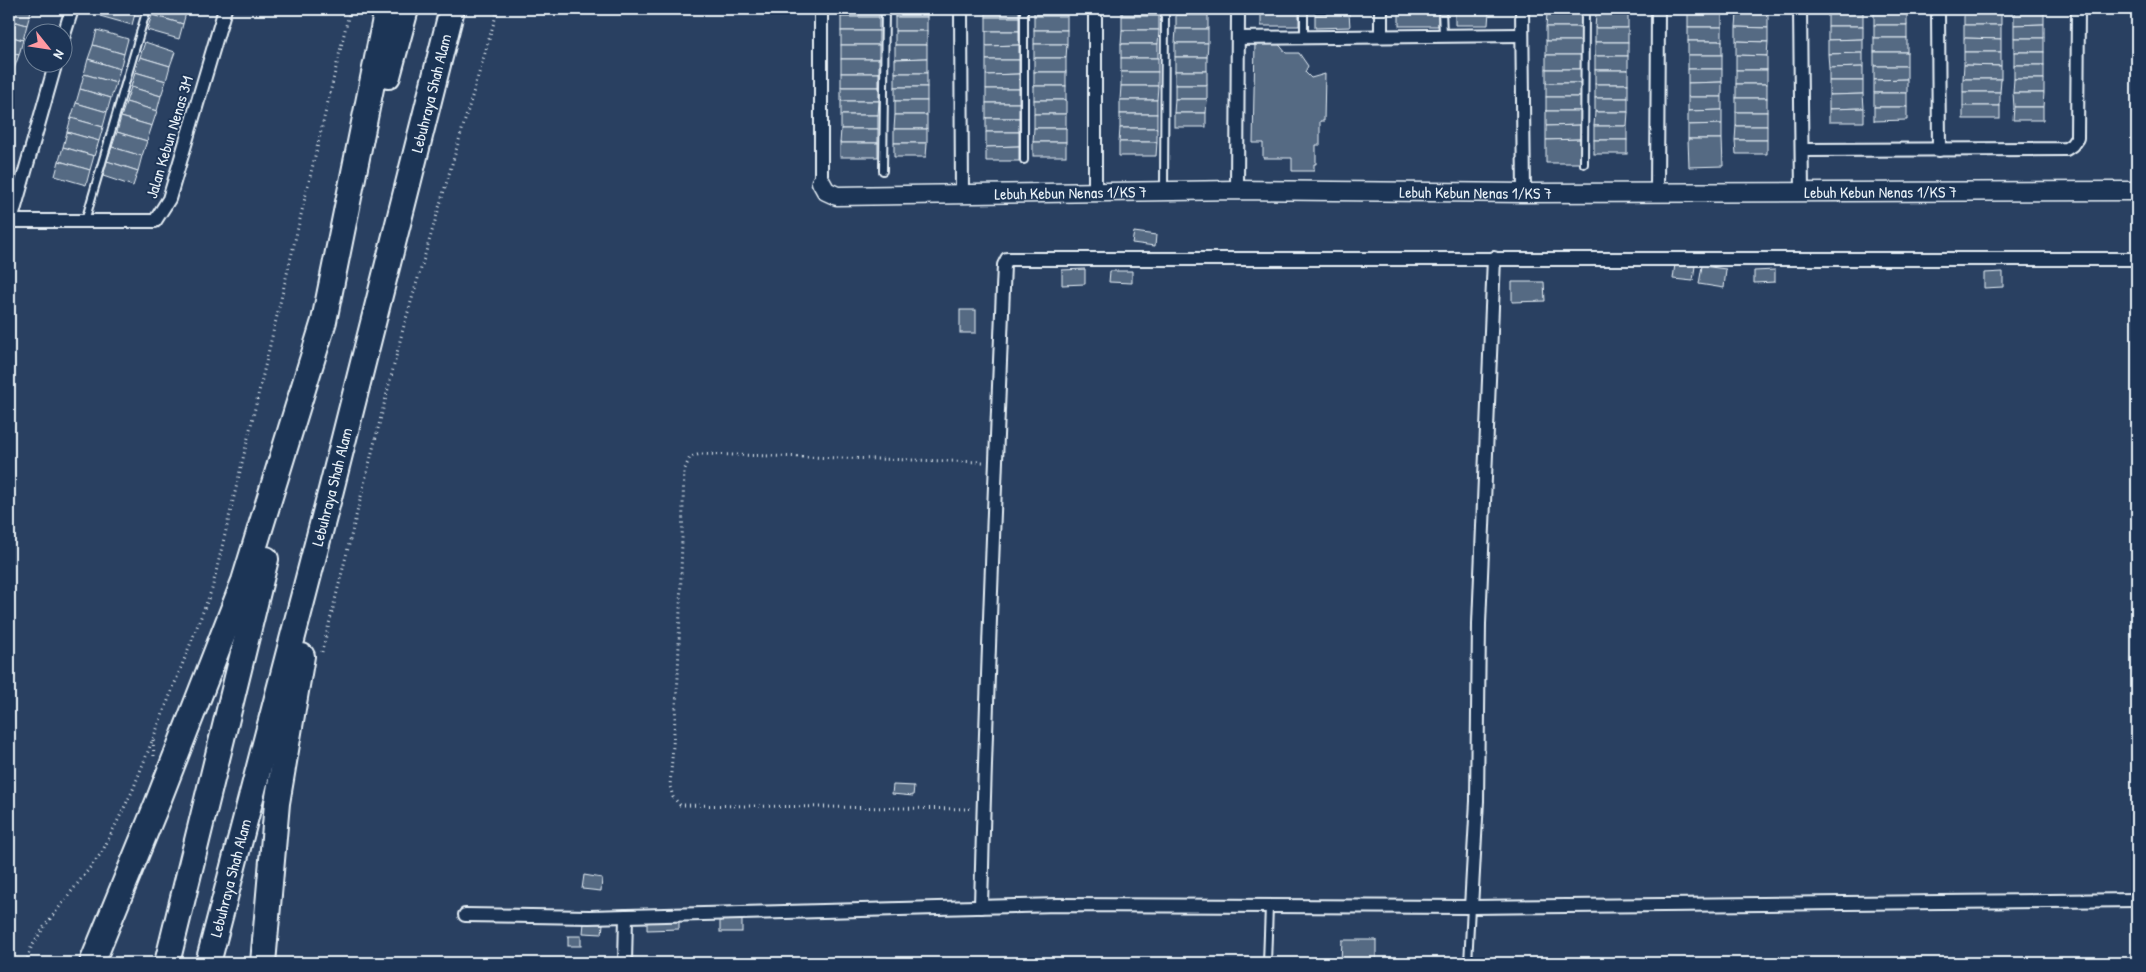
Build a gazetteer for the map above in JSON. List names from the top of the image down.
{
  "streets": {
    "highway": ["Lebuhraya Shah Alam"],
    "street": ["Jalan Kebun Nenas 3M", "Lebuh Kebun Nenas 1/KS 7"]
  },
  "north": "bottom right"
}
